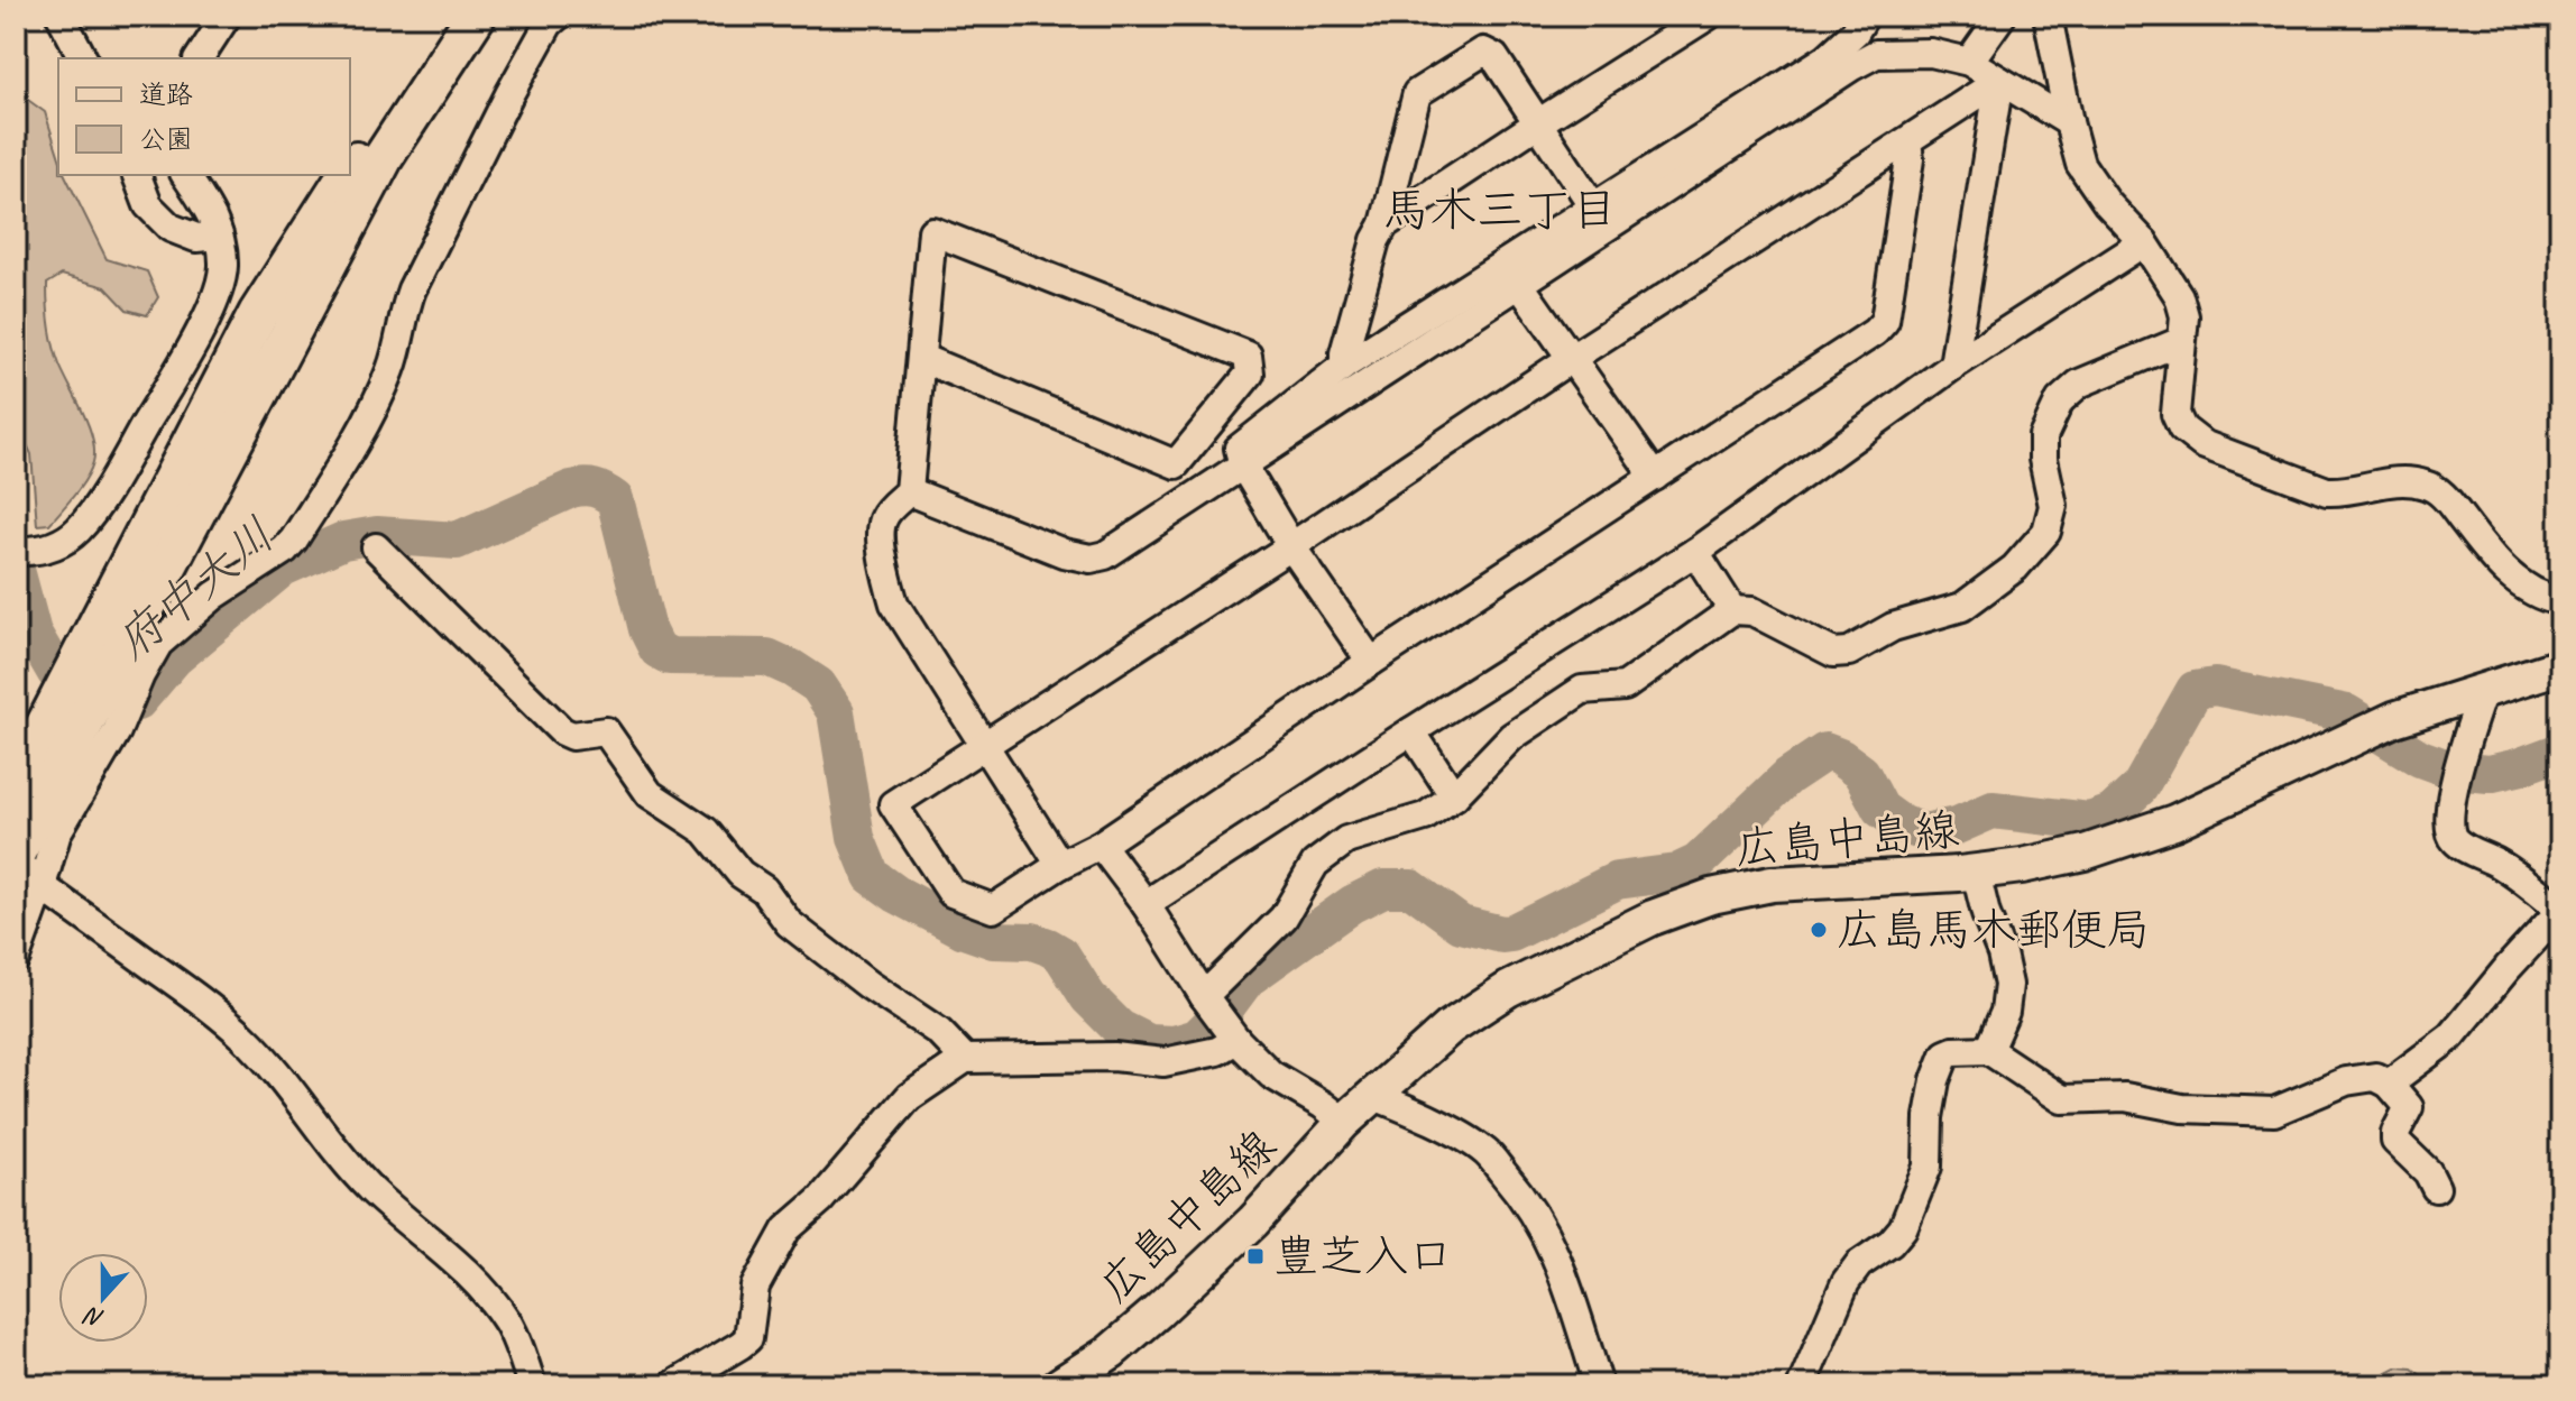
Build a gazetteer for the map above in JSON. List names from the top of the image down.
{
  "streets": {
    "main road": ["広島中島線"]
  },
  "districts": ["馬木三丁目"],
  "water": ["府中大川"],
  "places": {
    "other": ["広島馬木郵便局"],
    "transit": ["豊芝入口"]
  },
  "legend": ["道路", "公園"],
  "north": "bottom"
}
